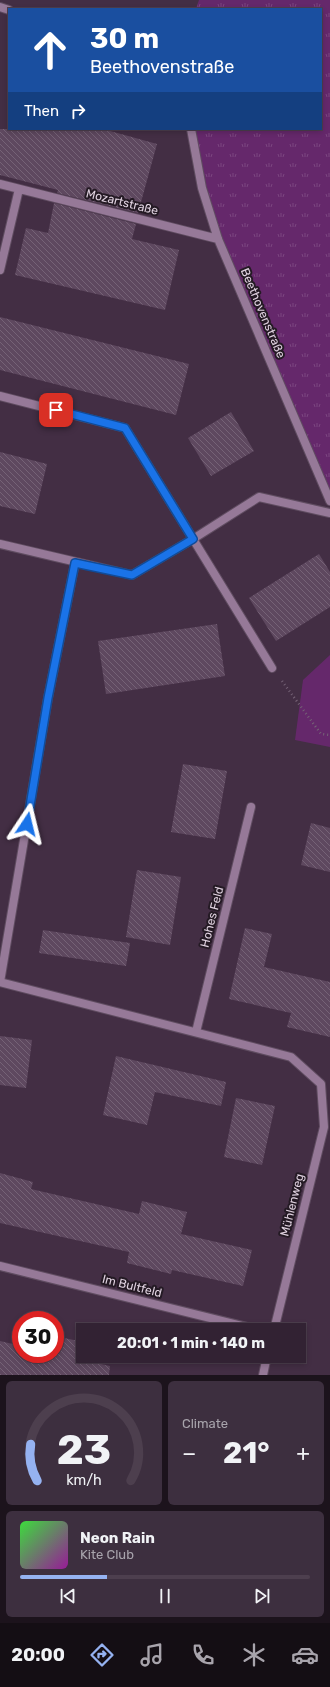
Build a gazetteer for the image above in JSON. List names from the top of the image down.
{
  "streets": {
    "street": [
      "Mozartstraße",
      "Beethovenstraße",
      "Hohes Feld",
      "Mühlenweg",
      "Im Bultfeld"
    ]
  },
  "crossings": [
    ["Mozartstraße", "Beethovenstraße"],
    ["Hohes Feld", "Mühlenweg"]
  ],
  "page": {
    "turn": ["30 m", "Beethovenstraße"],
    "then": "Then",
    "limit": "30",
    "trip": "20:01 · 1 min · 140 m",
    "tile": "Climate",
    "heat": ["−", "21°", "+"],
    "song": ["Neon Rain", "Kite Club"],
    "tabs": "20:00",
    "gauge": ["23", "km/h"]
  }
}
